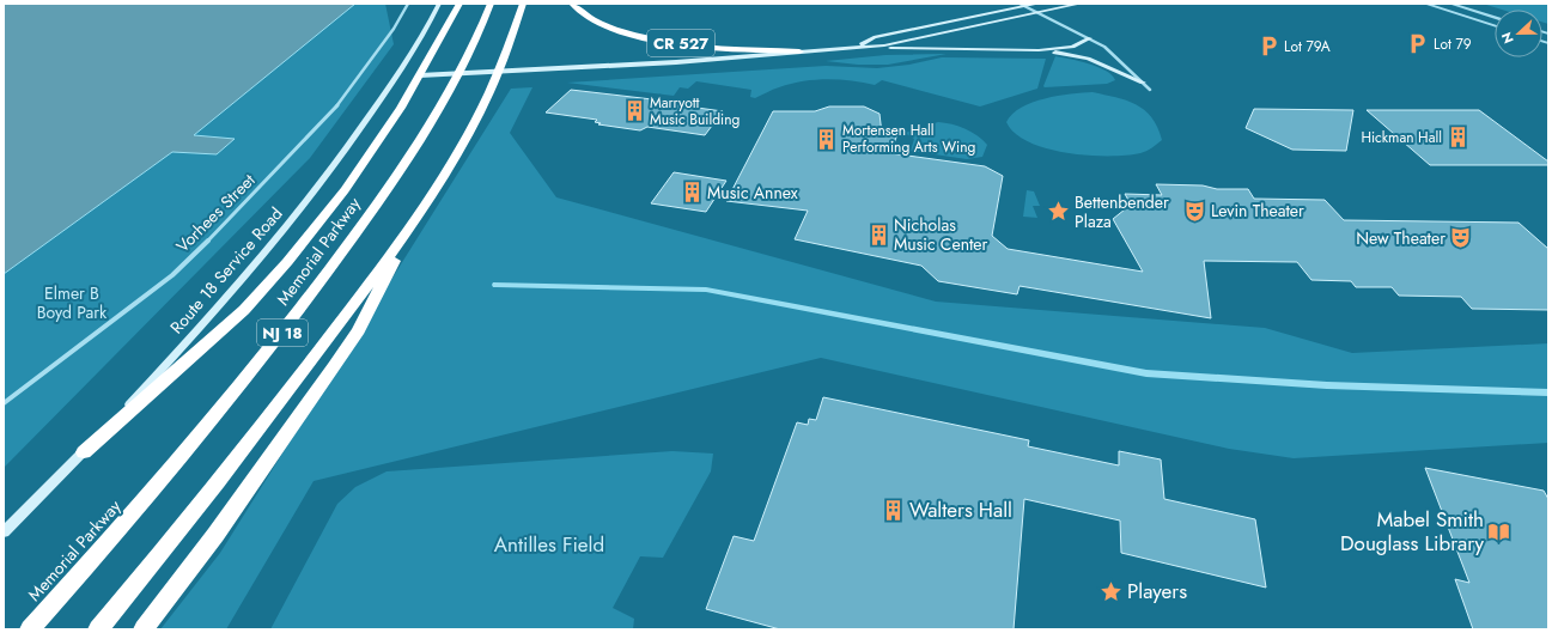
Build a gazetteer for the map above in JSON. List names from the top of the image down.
{
  "streets": {
    "highway": ["CR 527", "Memorial Parkway", "NJ 18"],
    "main road": ["Route 18 Service Road"],
    "street": ["Vorhees Street"]
  },
  "parks": ["Elmer B Boyd Park", "Antilles Field"],
  "places": {
    "parking": ["Lot 79", "Lot 79A"],
    "building": [
      "Marryott Music Building",
      "Hickman Hall",
      "Mortensen Hall Performing Arts Wing",
      "Music Annex",
      "Nicholas Music Center",
      "Walters Hall"
    ],
    "theatre": ["Levin Theater", "New Theater"],
    "place": ["Bettenbender Plaza", "Players"],
    "library": ["Mabel Smith Douglass Library"]
  },
  "north": "left"
}
